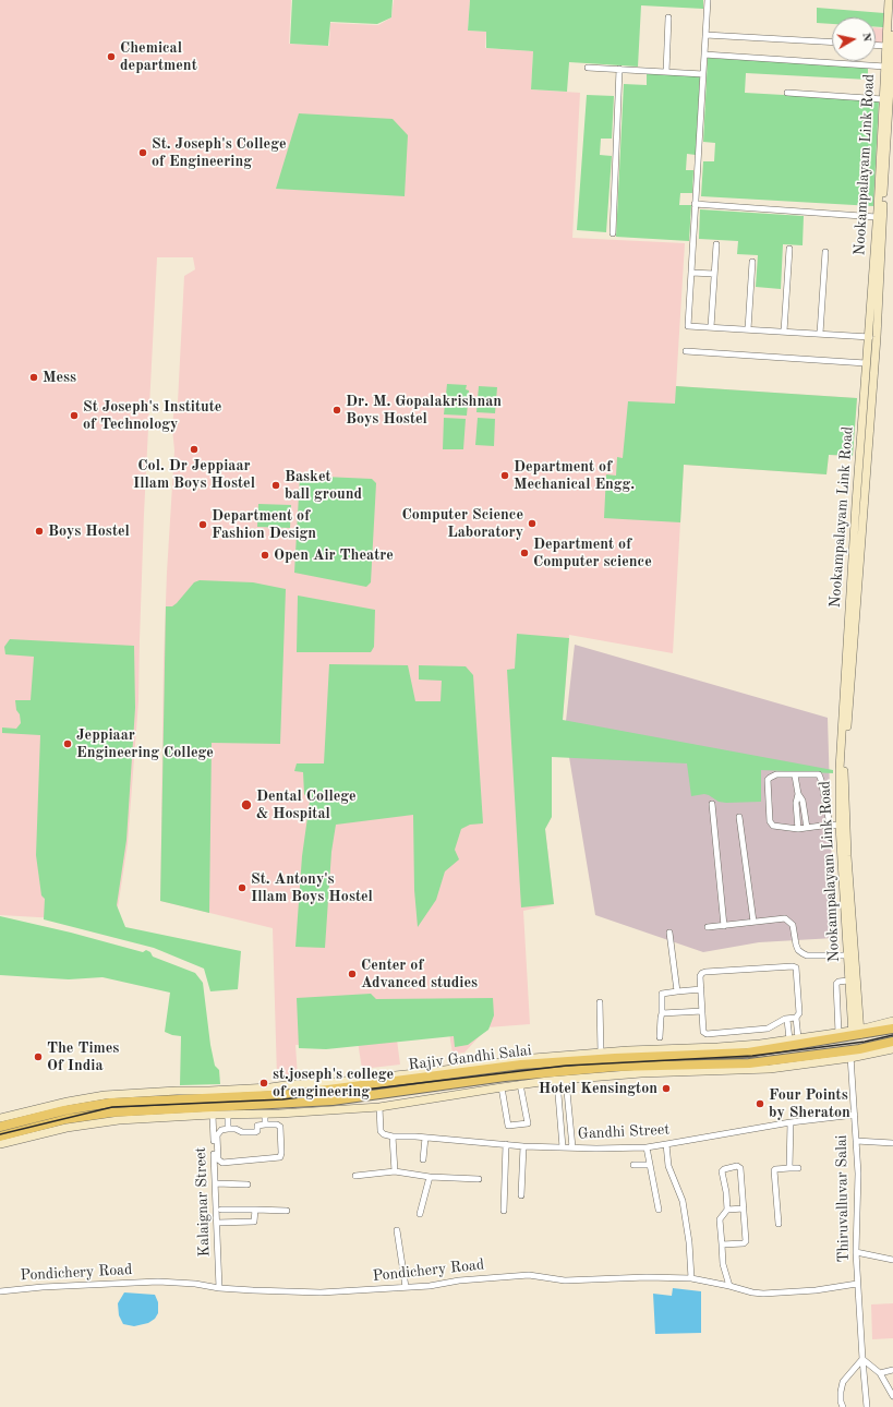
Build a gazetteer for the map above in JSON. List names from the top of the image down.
{
  "streets": {
    "main road": ["Rajiv Gandhi Salai"],
    "street": [
      "Nookampalayam Link Road",
      "Gandhi Street",
      "Thiruvalluvar Salai",
      "Kalaignar Street",
      "Pondichery Road"
    ]
  },
  "crossings": [
    ["Nookampalayam Link Road", "Rajiv Gandhi Salai"],
    ["Rajiv Gandhi Salai", "Thiruvalluvar Salai"],
    ["Gandhi Street", "Thiruvalluvar Salai"],
    ["Thiruvalluvar Salai", "Pondichery Road"],
    ["Kalaignar Street", "Pondichery Road"]
  ],
  "places": [
    "Chemical department",
    "St. Joseph's College of Engineering",
    "Mess",
    "Dr. M. Gopalakrishnan Boys Hostel",
    "St Joseph's Institute of Technology",
    "Col. Dr Jeppiaar Illam Boys Hostel",
    "Department of Mechanical Engg.",
    "Basket ball ground",
    "Computer Science Laboratory",
    "Department of Fashion Design",
    "Boys Hostel",
    "Department of Computer science",
    "Open Air Theatre",
    "Jeppiaar Engineering College",
    "Dental College & Hospital",
    "St. Antony's Illam Boys Hostel",
    "Center of Advanced studies",
    "The Times Of India",
    "st.joseph's college of engineering",
    "Hotel Kensington",
    "Four Points by Sheraton"
  ],
  "north": "right"
}
